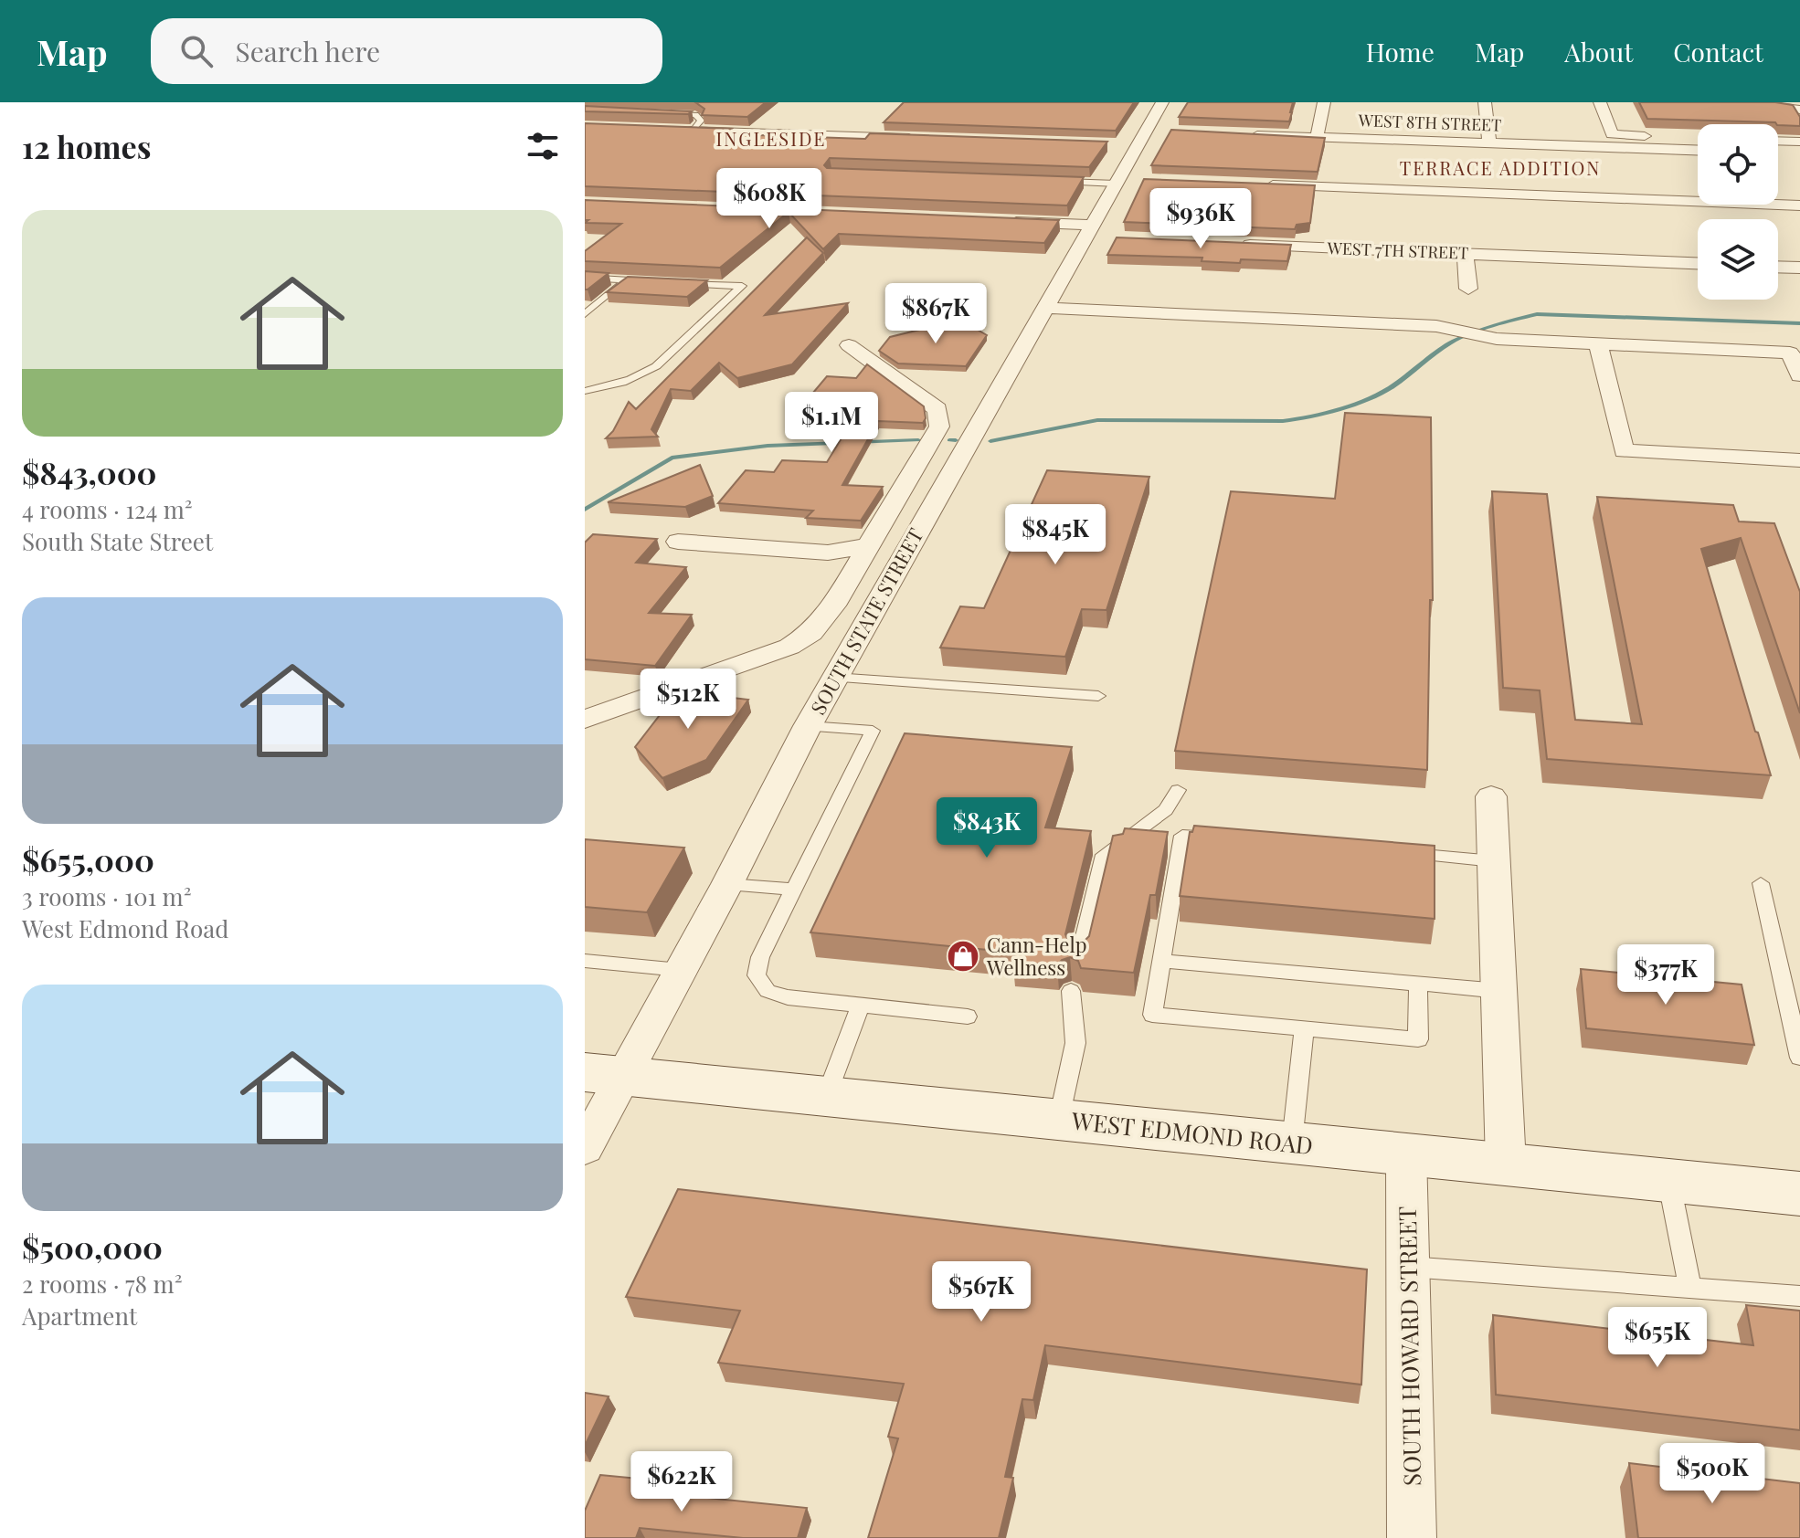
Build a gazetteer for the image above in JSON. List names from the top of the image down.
{
  "streets": {
    "main road": ["WEST EDMOND ROAD"],
    "street": [
      "WEST 8TH STREET",
      "WEST 7TH STREET",
      "SOUTH STATE STREET",
      "SOUTH HOWARD STREET"
    ]
  },
  "crossings": [
    ["SOUTH STATE STREET", "WEST EDMOND ROAD"],
    ["WEST EDMOND ROAD", "SOUTH HOWARD STREET"]
  ],
  "districts": ["INGLESIDE", "TERRACE ADDITION"],
  "places": {
    "shop": ["Cann-Help Wellness"]
  },
  "page": {
    "header": "Map",
    "search": "Search here",
    "nav": [
      "Home",
      "Map",
      "About",
      "Contact"
    ],
    "heading": "12 homes",
    "price": [
      "$608K",
      "$936K",
      "$867K",
      "$1.1M",
      "$845K",
      "$512K",
      "$843K",
      "$377K",
      "$567K",
      "$655K",
      "$500K",
      "$622K"
    ],
    "list": [
      {
        "name": "$843,000",
        "note": "4 rooms · 124 m² · South State Street"
      },
      {
        "name": "$655,000",
        "note": "3 rooms · 101 m² · West Edmond Road"
      },
      {
        "name": "$500,000",
        "note": "2 rooms · 78 m² · Apartment"
      }
    ]
  }
}
